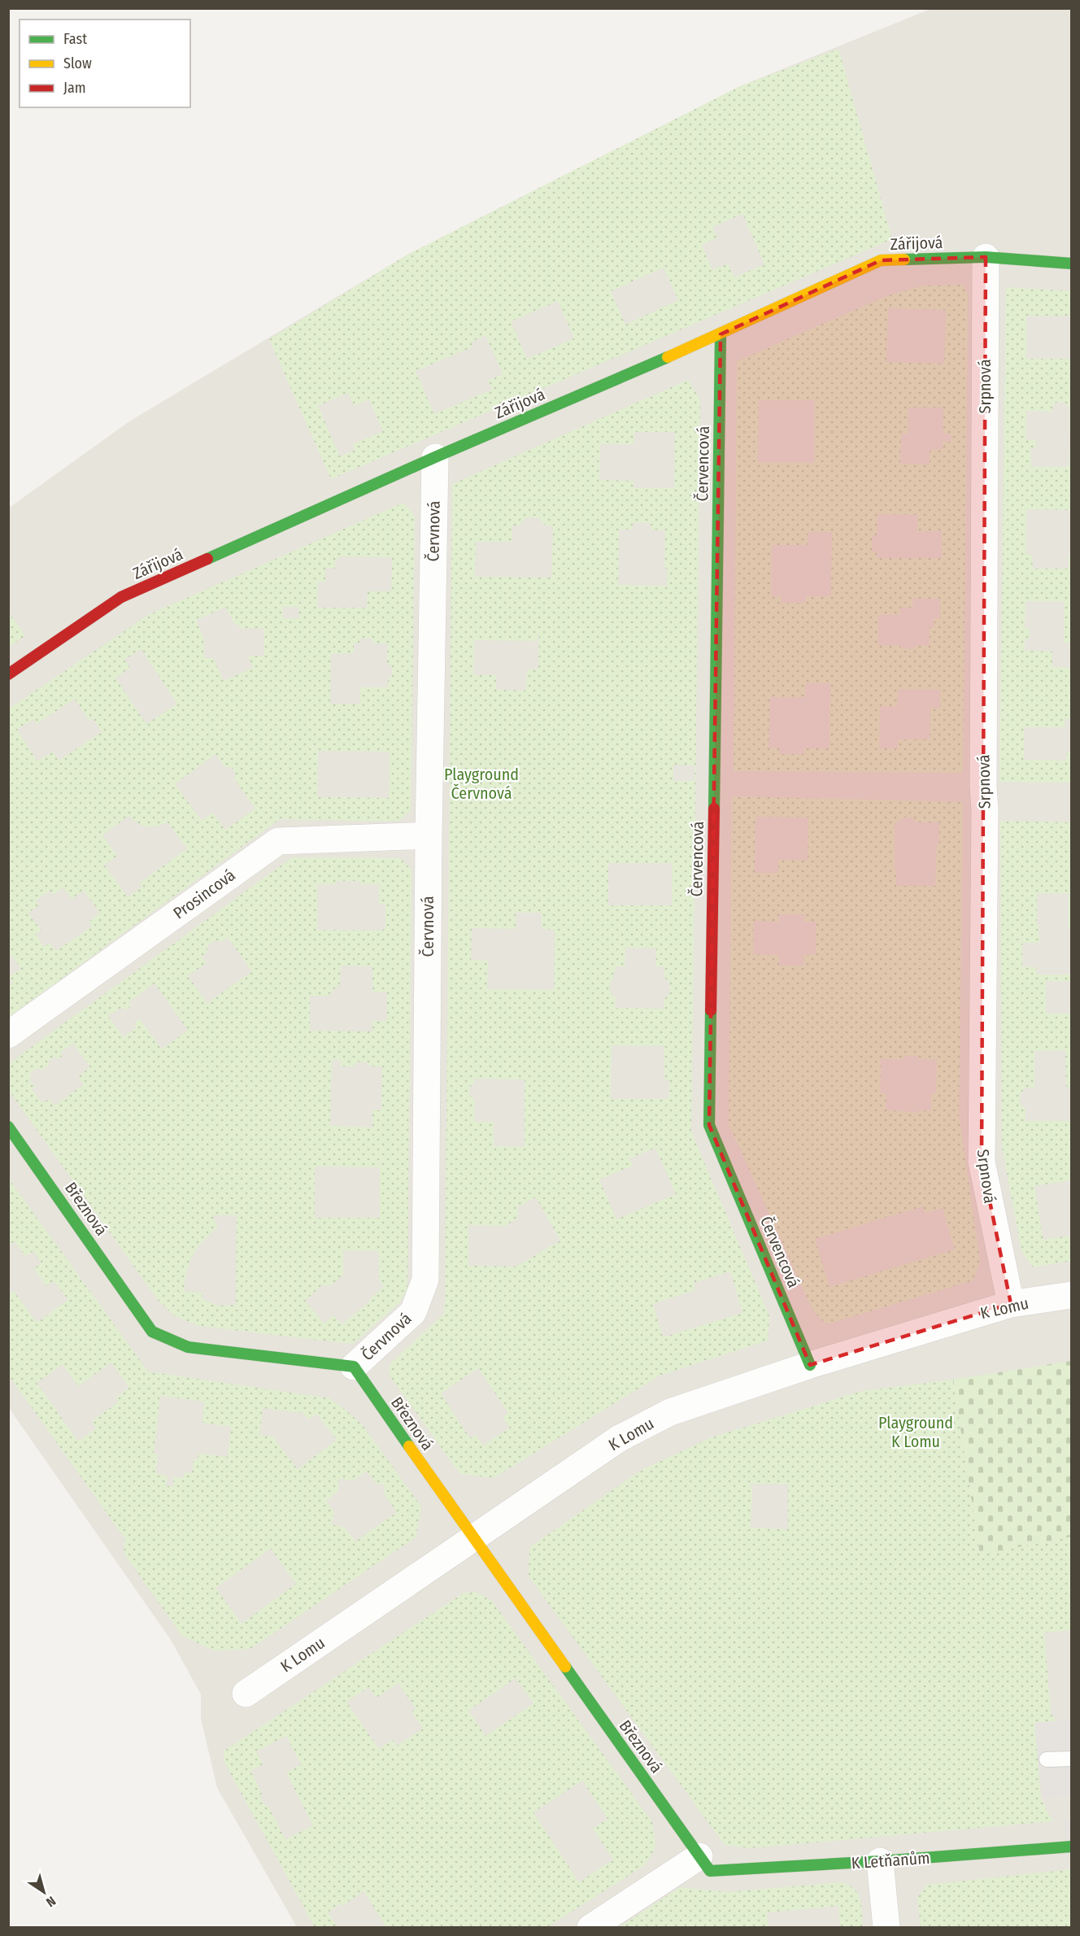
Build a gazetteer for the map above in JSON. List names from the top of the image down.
{
  "streets": {
    "street": [
      "Zářijová",
      "Srpnová",
      "Červencová",
      "Červnová",
      "Prosincová",
      "Březnová",
      "K Lomu",
      "K Letňanům"
    ]
  },
  "crossings": [
    ["Zářijová", "Srpnová"],
    ["Zářijová", "Červencová"],
    ["Zářijová", "Červnová"],
    ["Srpnová", "K Lomu"],
    ["Červencová", "K Lomu"],
    ["Červnová", "Prosincová"],
    ["Červnová", "Březnová"],
    ["Březnová", "K Lomu"],
    ["Březnová", "K Letňanům"]
  ],
  "parks": ["Playground Červnová", "Playground K Lomu"],
  "legend": ["Fast", "Slow", "Jam"],
  "north": "bottom right"
}
